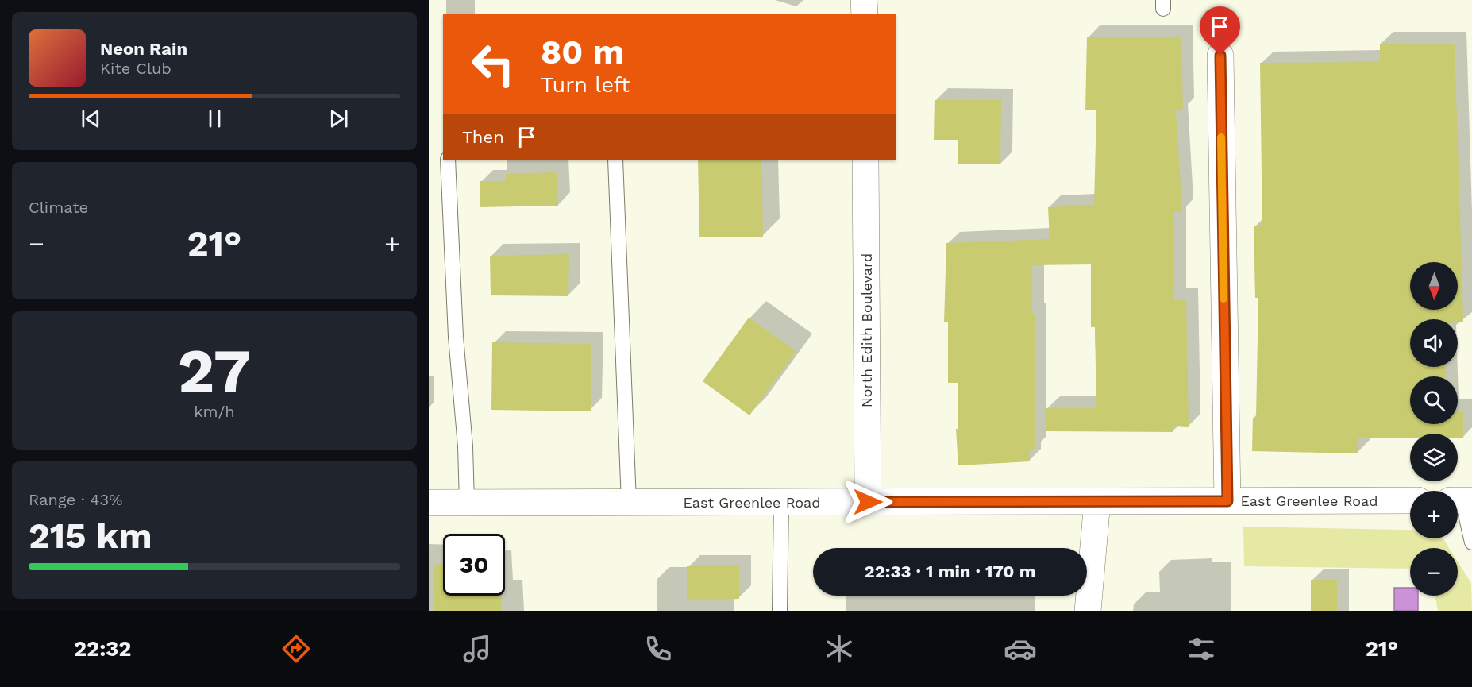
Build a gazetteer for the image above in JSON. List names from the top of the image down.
{
  "streets": {
    "street": ["North Edith Boulevard", "East Greenlee Road"]
  },
  "crossings": [
    ["North Edith Boulevard", "East Greenlee Road"]
  ],
  "north": "bottom",
  "page": {
    "turn": ["80 m", "Turn left"],
    "song": ["Neon Rain", "Kite Club"],
    "then": "Then",
    "tile": [
      "Climate",
      ["27", "km/h"],
      ["Range · 43%", "215 km"]
    ],
    "heat": ["−", "21°", "+"],
    "map_buttons": ["+", "−"],
    "limit": "30",
    "trip": "22:33 · 1 min · 170 m",
    "tabs": ["22:32", "21°"]
  }
}
